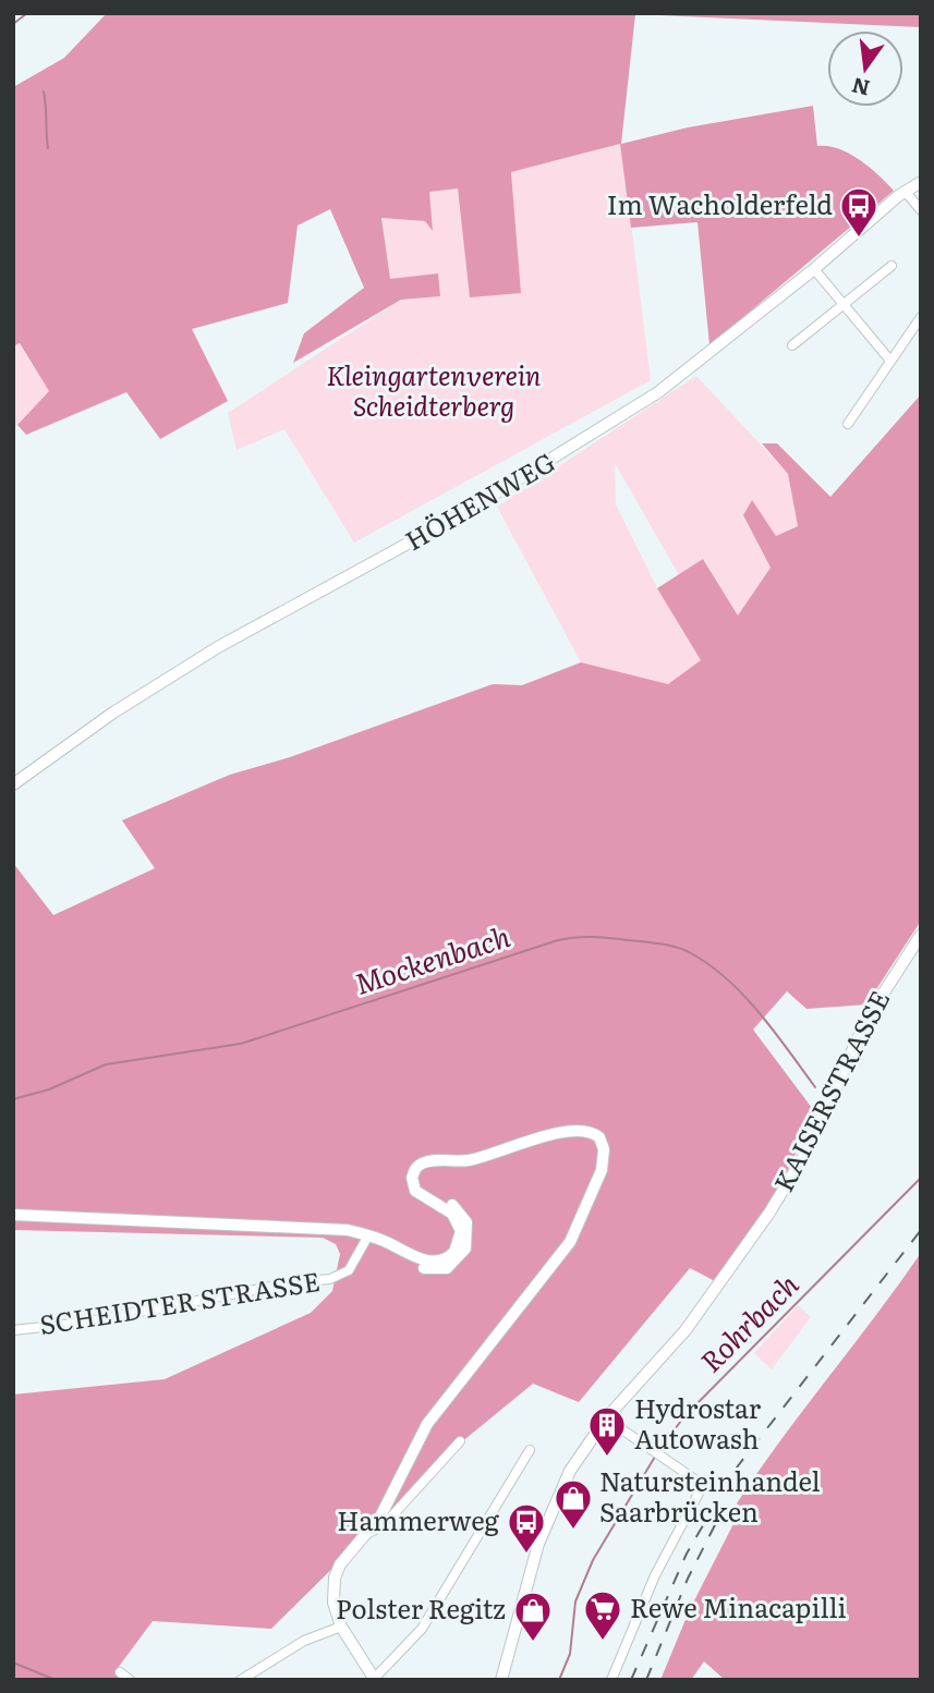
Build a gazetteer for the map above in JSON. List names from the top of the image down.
{
  "streets": {
    "street": ["HÖHENWEG", "KAISERSTRASSE", "SCHEIDTER STRASSE"]
  },
  "water": ["Mockenbach", "Rohrbach"],
  "parks": ["Kleingartenverein Scheidterberg"],
  "places": {
    "bus stop": ["Im Wacholderfeld", "Hammerweg"],
    "building": ["Hydrostar Autowash"],
    "shop": ["Natursteinhandel Saarbrücken", "Polster Regitz"],
    "supermarket": ["Rewe Minacapilli"]
  },
  "north": "bottom"
}
